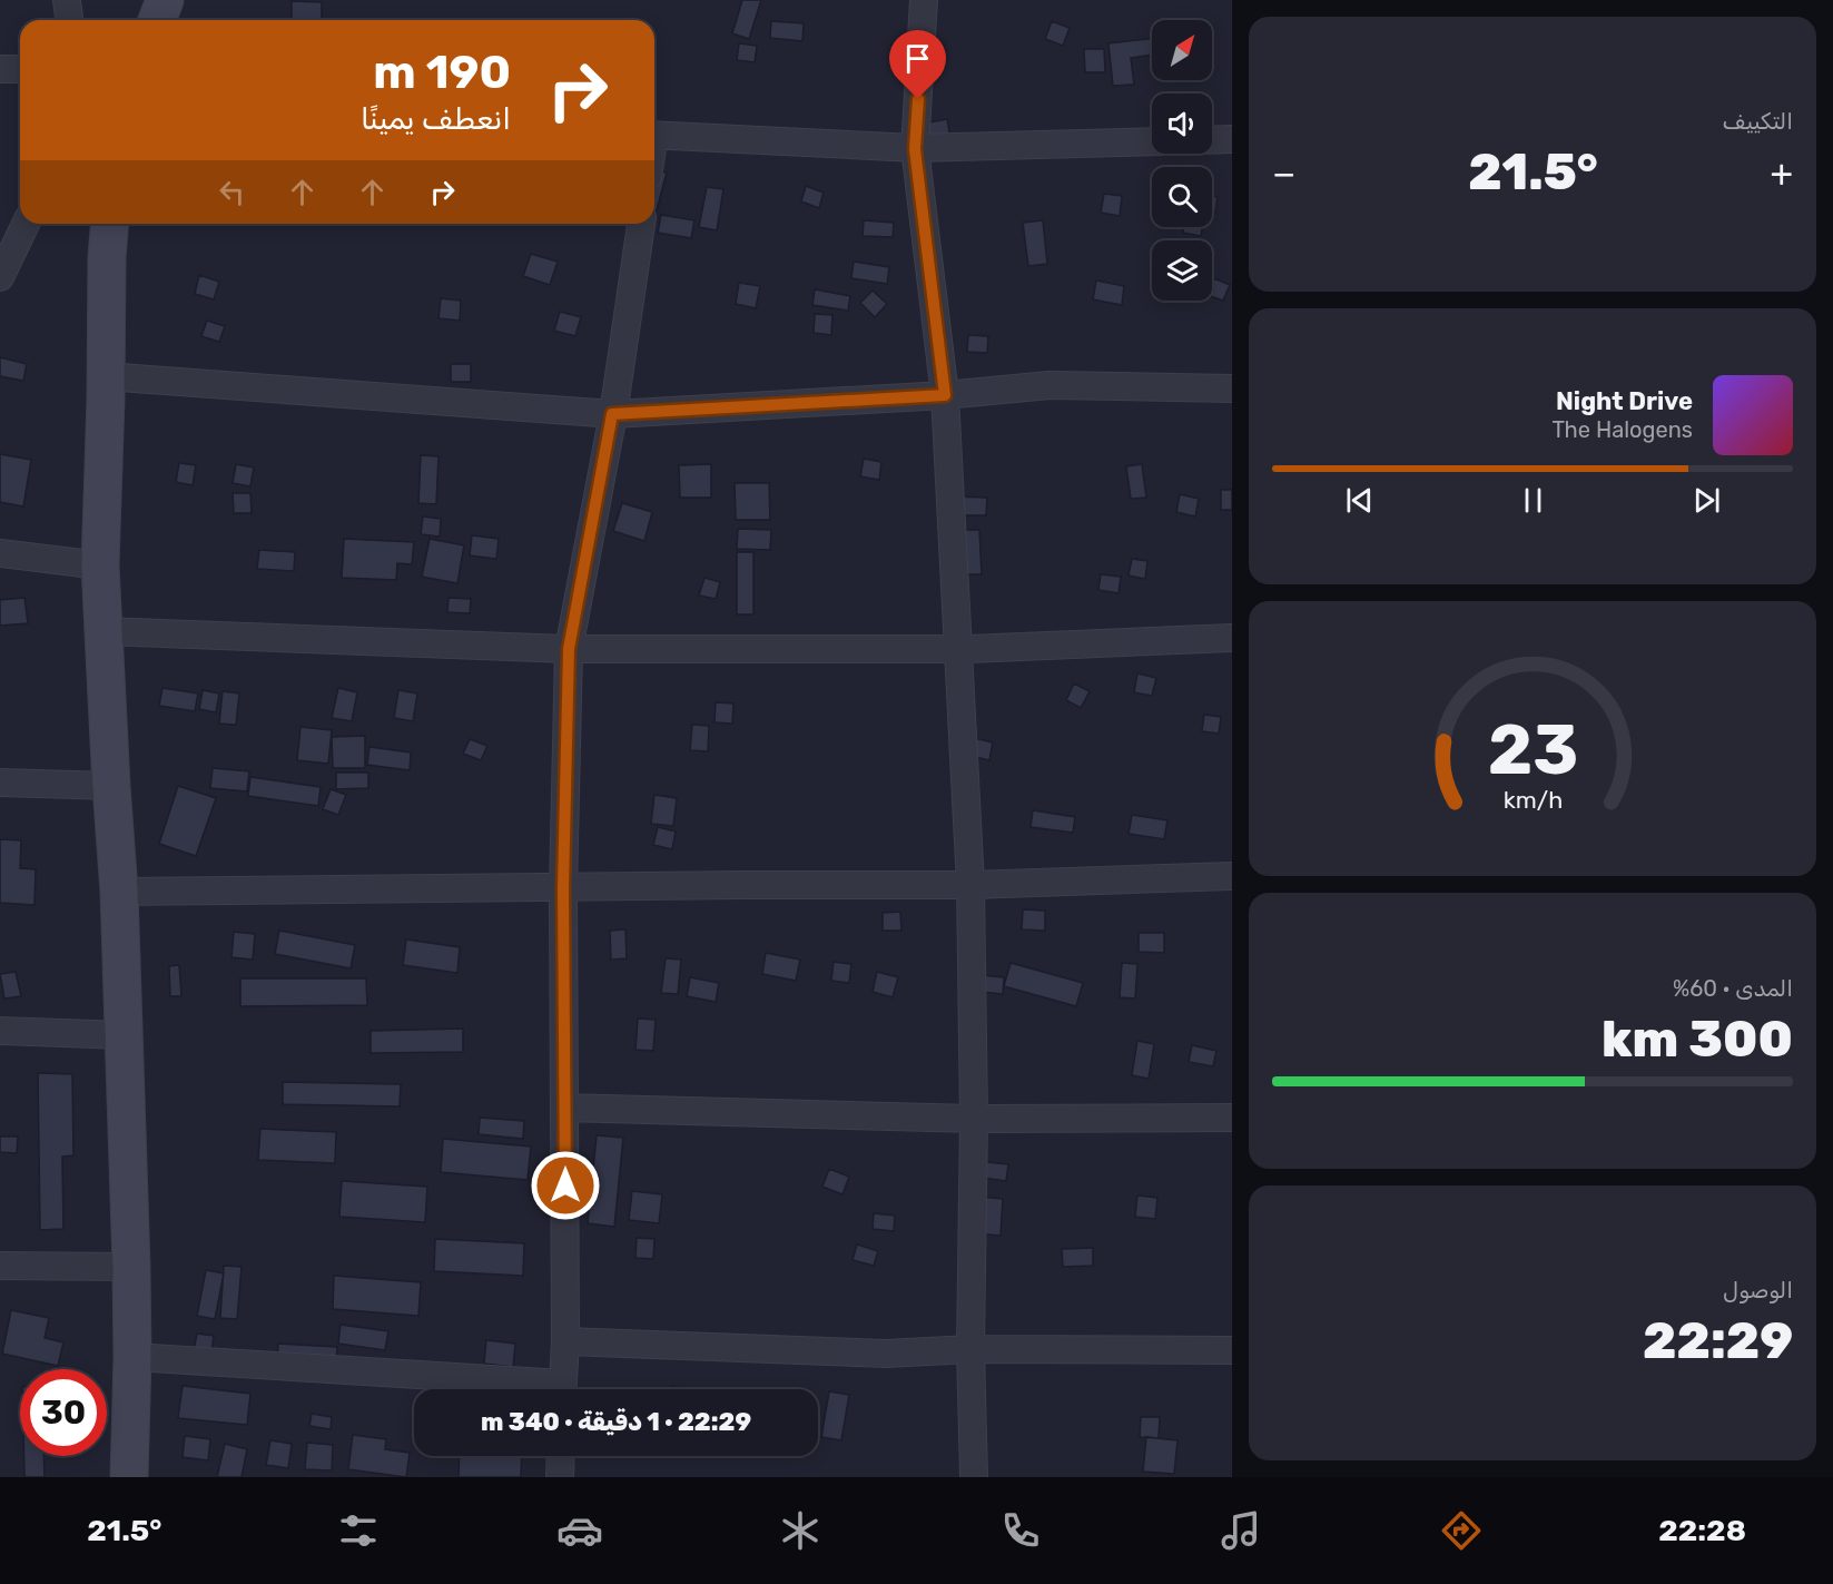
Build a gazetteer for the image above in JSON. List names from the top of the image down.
{
  "north": "top right",
  "page": {
    "tile": [
      "التكييف",
      ["المدى · 60%", "300 km"],
      ["الوصول", "22:29"]
    ],
    "turn": ["190 m", "انعطف يمينًا"],
    "heat": ["−", "21.5°", "+"],
    "song": ["Night Drive", "The Halogens"],
    "limit": "30",
    "trip": "22:29 · 1 دقيقة · 340 m",
    "tabs": ["22:28", "21.5°"],
    "gauge": ["23", "km/h"]
  }
}
